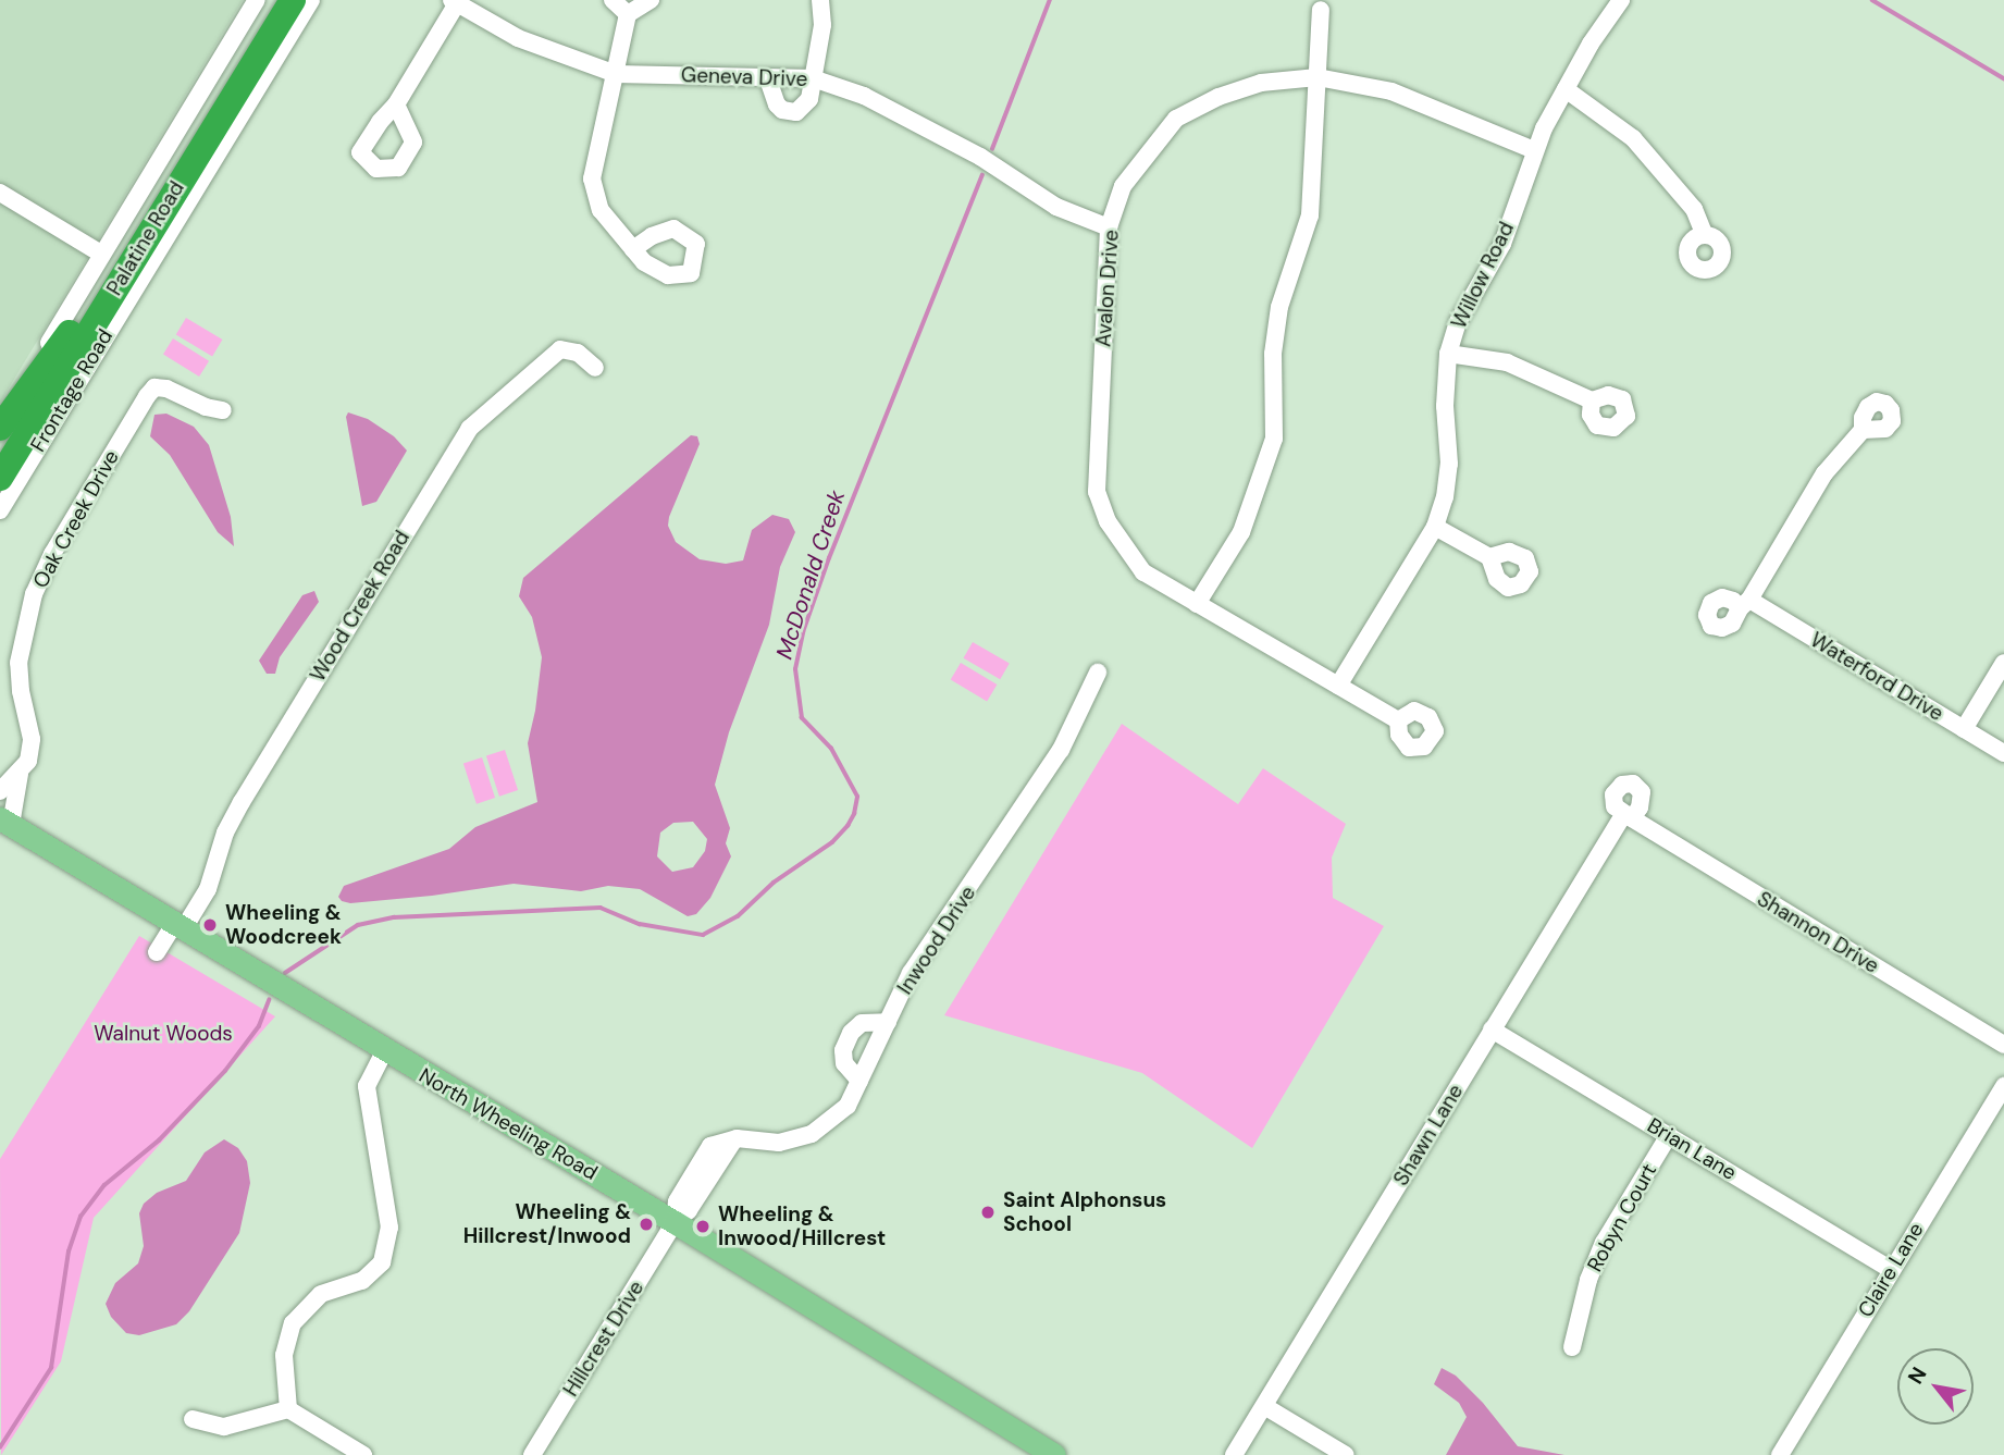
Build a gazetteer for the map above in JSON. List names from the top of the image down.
{
  "streets": {
    "highway": ["Palatine Road"],
    "main road": ["North Wheeling Road"],
    "street": [
      "Geneva Drive",
      "Willow Road",
      "Avalon Drive",
      "Frontage Road",
      "Oak Creek Drive",
      "Wood Creek Road",
      "Waterford Drive",
      "Shannon Drive",
      "Inwood Drive",
      "Shawn Lane",
      "Brian Lane",
      "Robyn Court",
      "Claire Lane",
      "Hillcrest Drive"
    ]
  },
  "crossings": [
    ["Geneva Drive", "Avalon Drive"],
    ["Willow Road", "Avalon Drive"],
    ["Oak Creek Drive", "North Wheeling Road"],
    ["Wood Creek Road", "North Wheeling Road"],
    ["Shannon Drive", "Shawn Lane"],
    ["Inwood Drive", "North Wheeling Road"],
    ["Inwood Drive", "Hillcrest Drive"],
    ["North Wheeling Road", "Hillcrest Drive"],
    ["Shawn Lane", "Brian Lane"],
    ["Brian Lane", "Robyn Court"],
    ["Brian Lane", "Claire Lane"]
  ],
  "water": ["McDonald Creek"],
  "parks": ["Walnut Woods"],
  "places": [
    "Wheeling & Woodcreek",
    "Saint Alphonsus School",
    "Wheeling & Hillcrest/Inwood",
    "Wheeling & Inwood/Hillcrest"
  ],
  "north": "top left"
}
